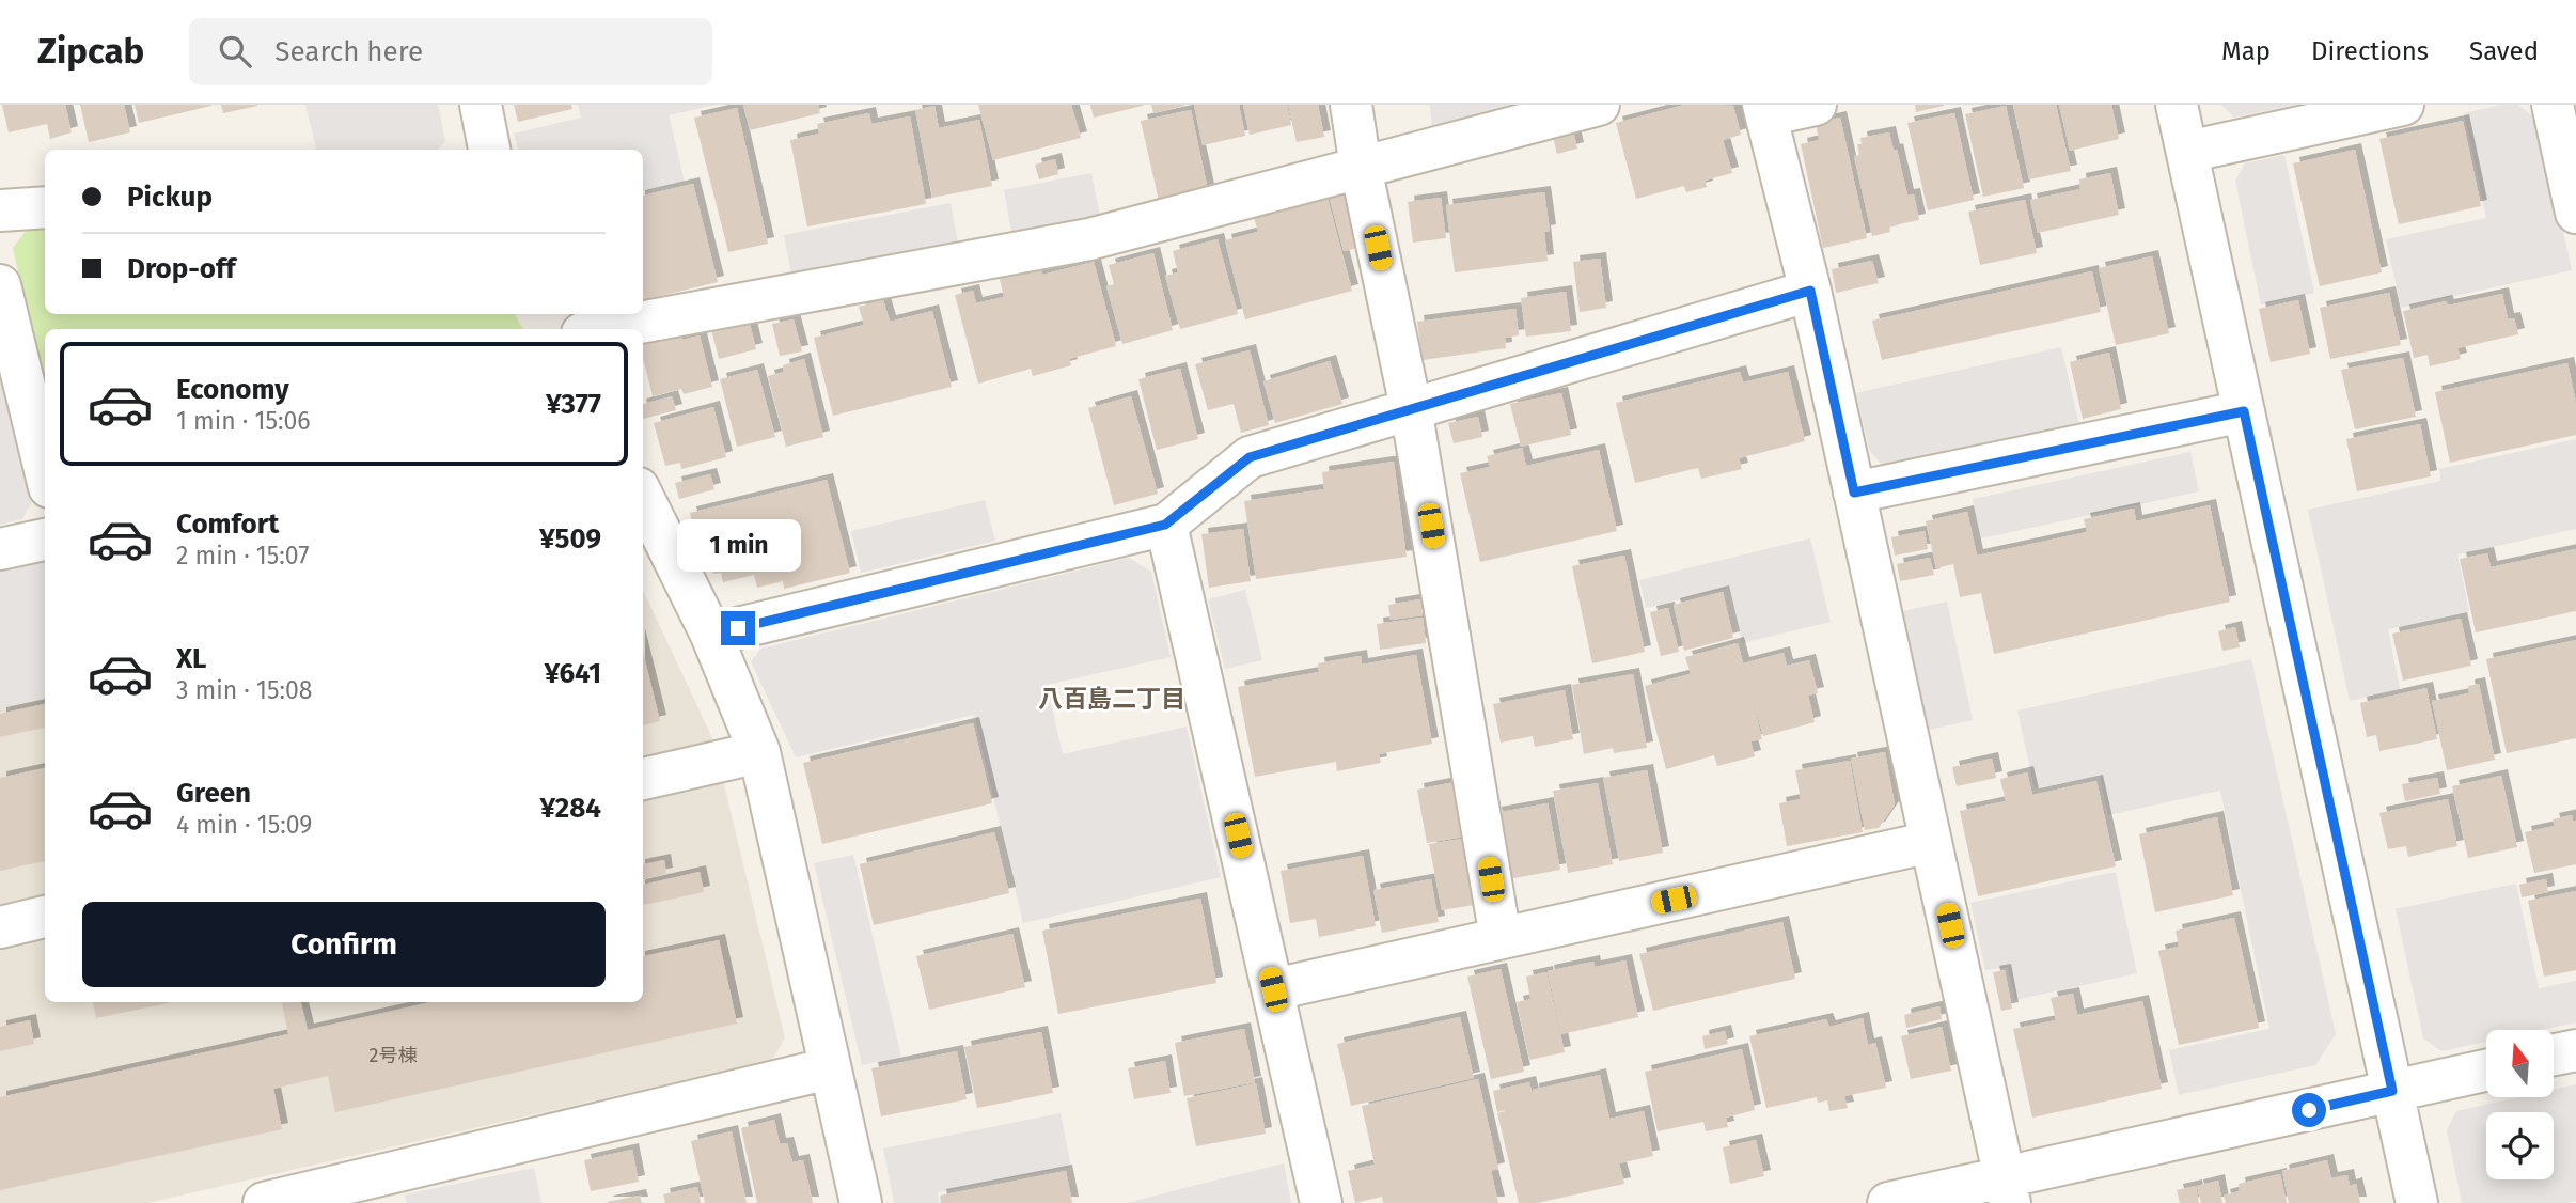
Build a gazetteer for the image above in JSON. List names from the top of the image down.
{
  "districts": ["八百島二丁目"],
  "house_numbers": ["2号棟"],
  "north": "top",
  "page": {
    "header": "Zipcab",
    "search": "Search here",
    "nav": ["Map", "Directions", "Saved"],
    "banner": ["Pickup", "Drop-off"],
    "list": [
      {
        "name": "Economy",
        "note": "1 min · 15:06",
        "value": "¥377"
      },
      {
        "name": "Comfort",
        "note": "2 min · 15:07",
        "value": "¥509"
      },
      {
        "name": "XL",
        "note": "3 min · 15:08",
        "value": "¥641"
      },
      {
        "name": "Green",
        "note": "4 min · 15:09",
        "value": "¥284"
      }
    ],
    "bubble": "1 min",
    "buttons": "Confirm"
  }
}
